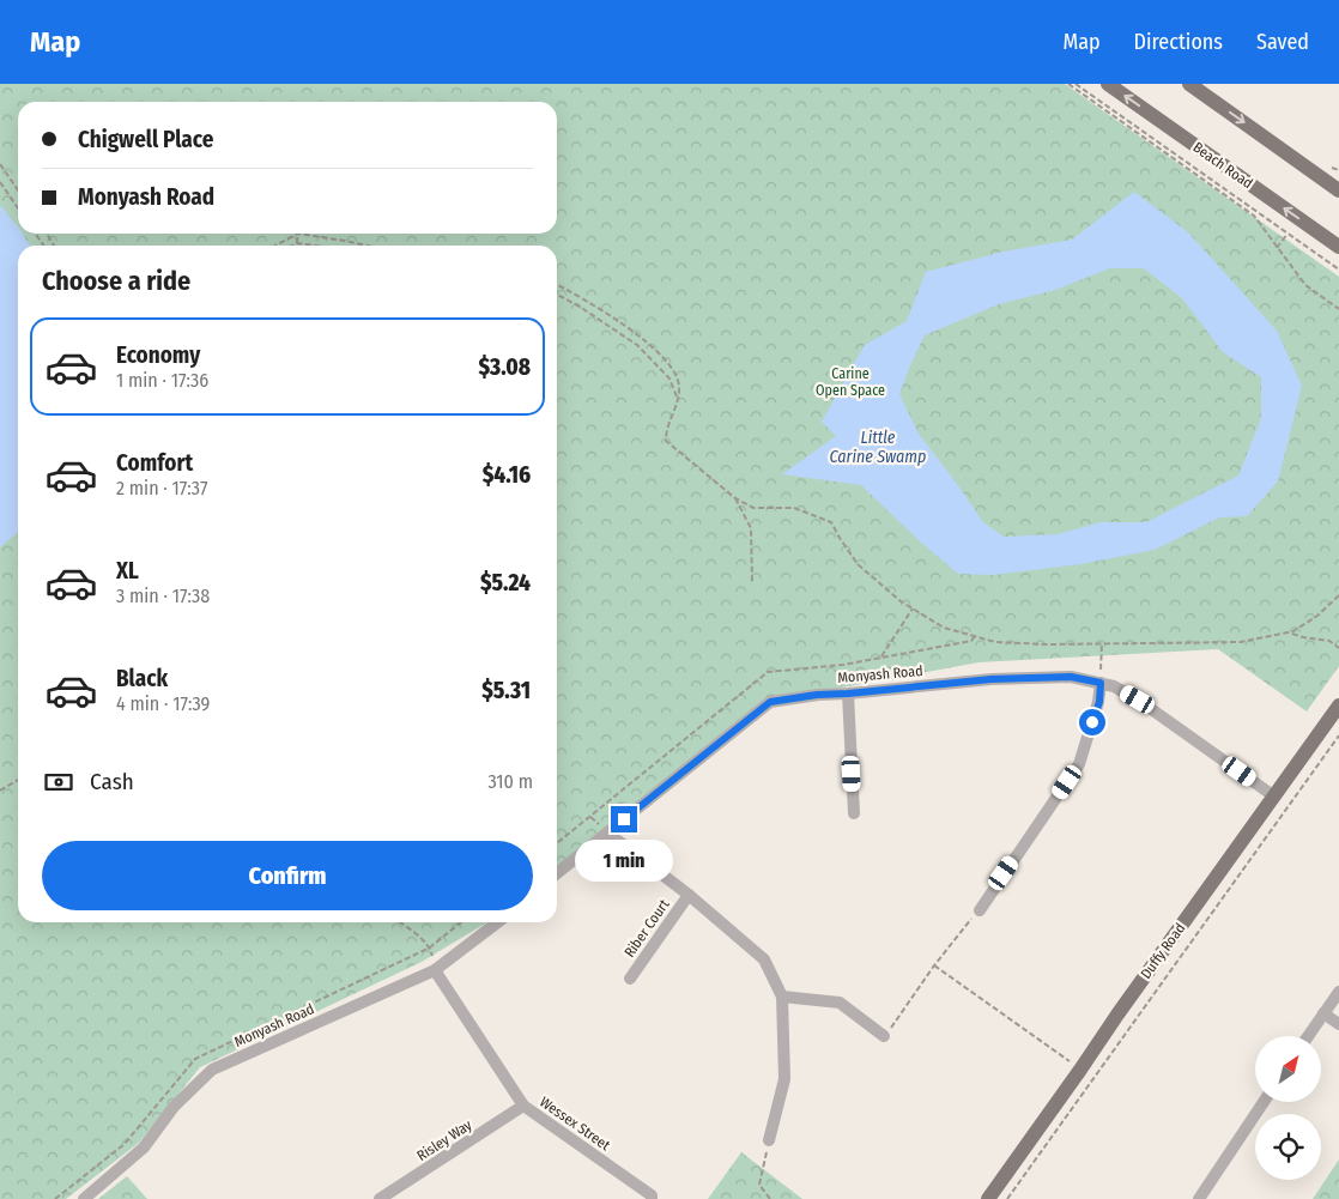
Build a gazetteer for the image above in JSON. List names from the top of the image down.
{
  "streets": {
    "main road": ["Beach Road", "Duffy Road"],
    "street": [
      "Monyash Road",
      "Riber Court",
      "Wessex Street",
      "Risley Way"
    ]
  },
  "crossings": [
    ["Monyash Road", "Duffy Road"],
    ["Monyash Road", "Wessex Street"],
    ["Wessex Street", "Risley Way"]
  ],
  "water": ["Little Carine Swamp"],
  "parks": ["Carine Open Space"],
  "north": "top right",
  "page": {
    "header": "Map",
    "nav": ["Map", "Directions", "Saved"],
    "banner": ["Chigwell Place", "Monyash Road"],
    "heading": "Choose a ride",
    "list": [
      {
        "name": "Economy",
        "note": "1 min · 17:36",
        "value": "$3.08"
      },
      {
        "name": "Comfort",
        "note": "2 min · 17:37",
        "value": "$4.16"
      },
      {
        "name": "XL",
        "note": "3 min · 17:38",
        "value": "$5.24"
      },
      {
        "name": "Black",
        "note": "4 min · 17:39",
        "value": "$5.31"
      }
    ],
    "pay": ["Cash", "310 m"],
    "buttons": "Confirm",
    "bubble": "1 min"
  }
}
